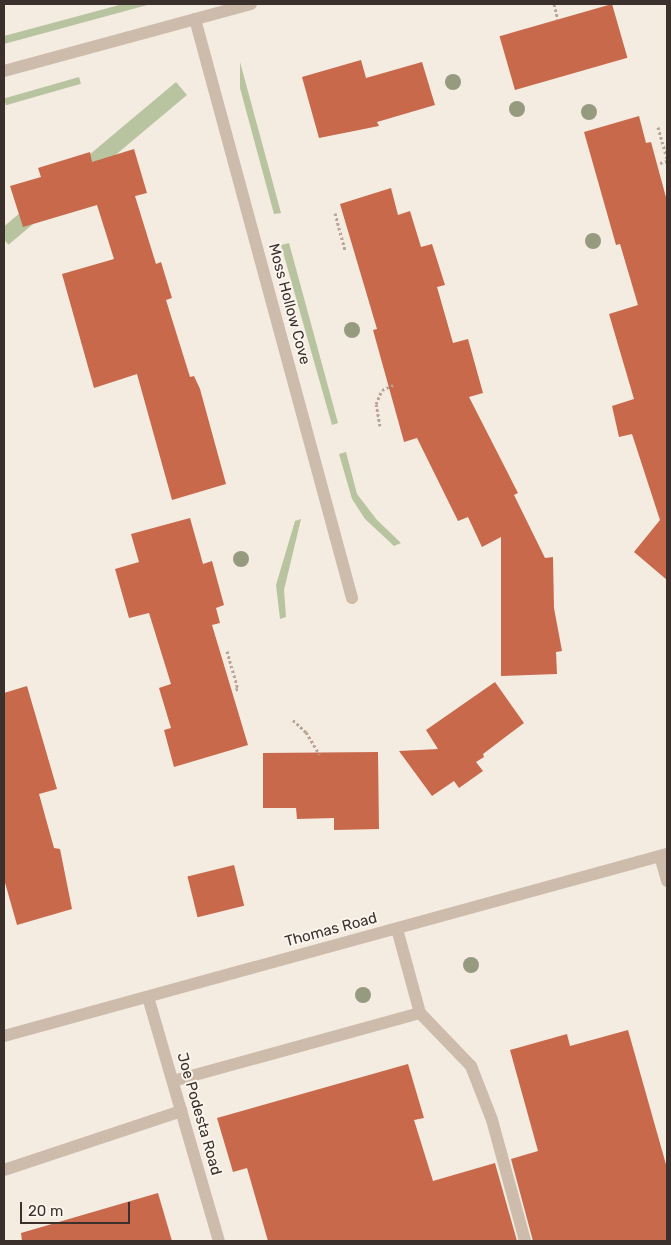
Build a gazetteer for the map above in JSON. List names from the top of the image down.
{
  "streets": {
    "street": ["Moss Hollow Cove", "Thomas Road", "Joe Podesta Road"]
  },
  "crossings": [
    ["Thomas Road", "Joe Podesta Road"]
  ],
  "scale_bar": "20 m"
}
